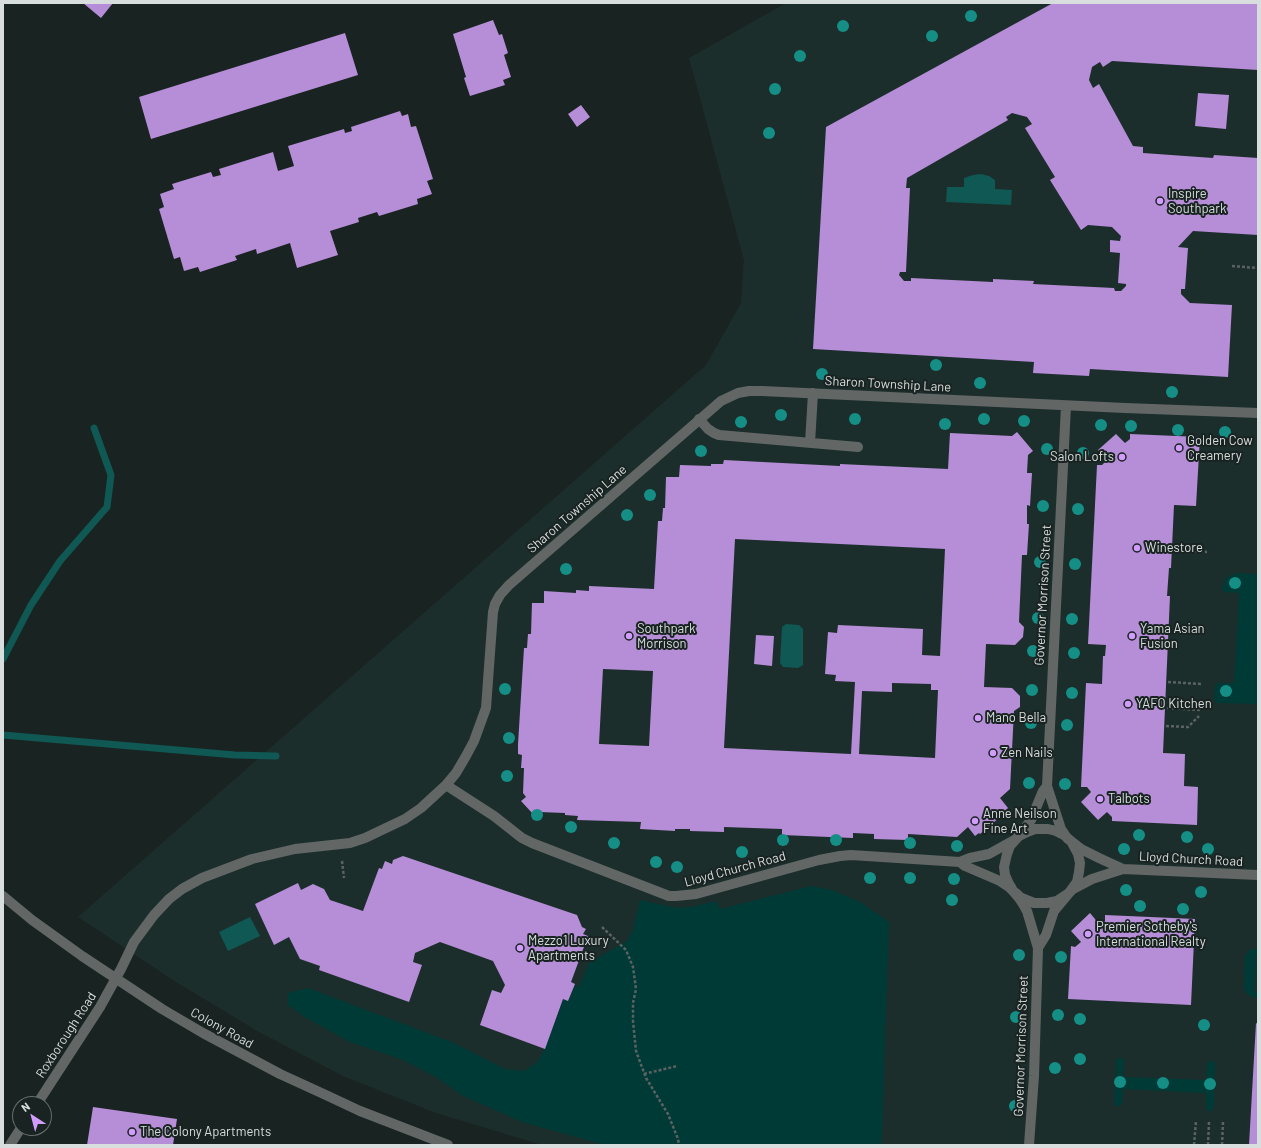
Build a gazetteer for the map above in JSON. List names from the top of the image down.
{
  "streets": {
    "street": [
      "Sharon Township Lane",
      "Governor Morrison Street",
      "Lloyd Church Road",
      "Colony Road",
      "Roxborough Road"
    ]
  },
  "crossings": [
    ["Sharon Township Lane", "Governor Morrison Street"],
    ["Sharon Township Lane", "Lloyd Church Road"],
    ["Sharon Township Lane", "Colony Road"],
    ["Sharon Township Lane", "Roxborough Road"],
    ["Governor Morrison Street", "Lloyd Church Road"],
    ["Colony Road", "Roxborough Road"]
  ],
  "places": [
    "Inspire Southpark",
    "Golden Cow Creamery",
    "Salon Lofts",
    "Winestore",
    "Southpark Morrison",
    "Yama Asian Fusion",
    "YAFO Kitchen",
    "Mano Bella",
    "Zen Nails",
    "Talbots",
    "Anne Neilson Fine Art",
    "Premier Sotheby's International Realty",
    "Mezzo1 Luxury Apartments",
    "The Colony Apartments"
  ],
  "north": "top left"
}
